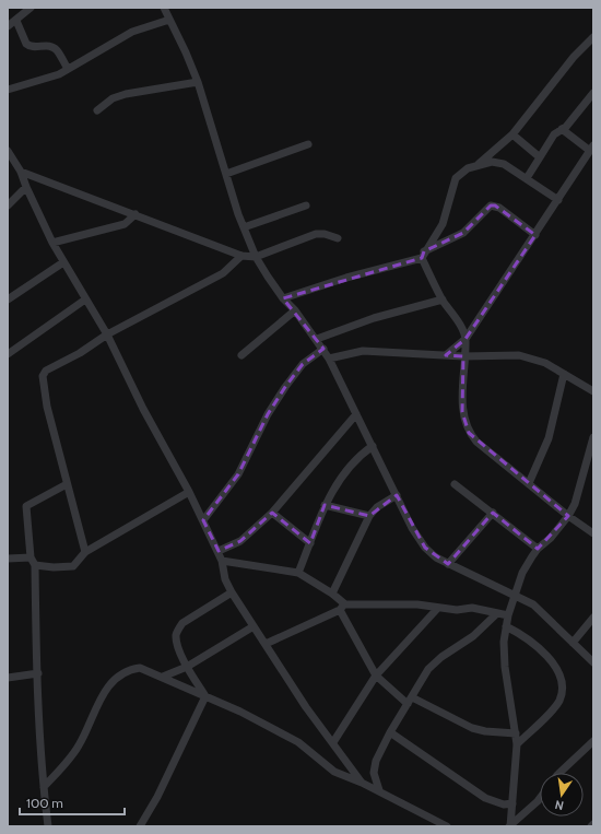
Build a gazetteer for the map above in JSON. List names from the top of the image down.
{
  "scale_bar": "100 m",
  "north": "bottom"
}
